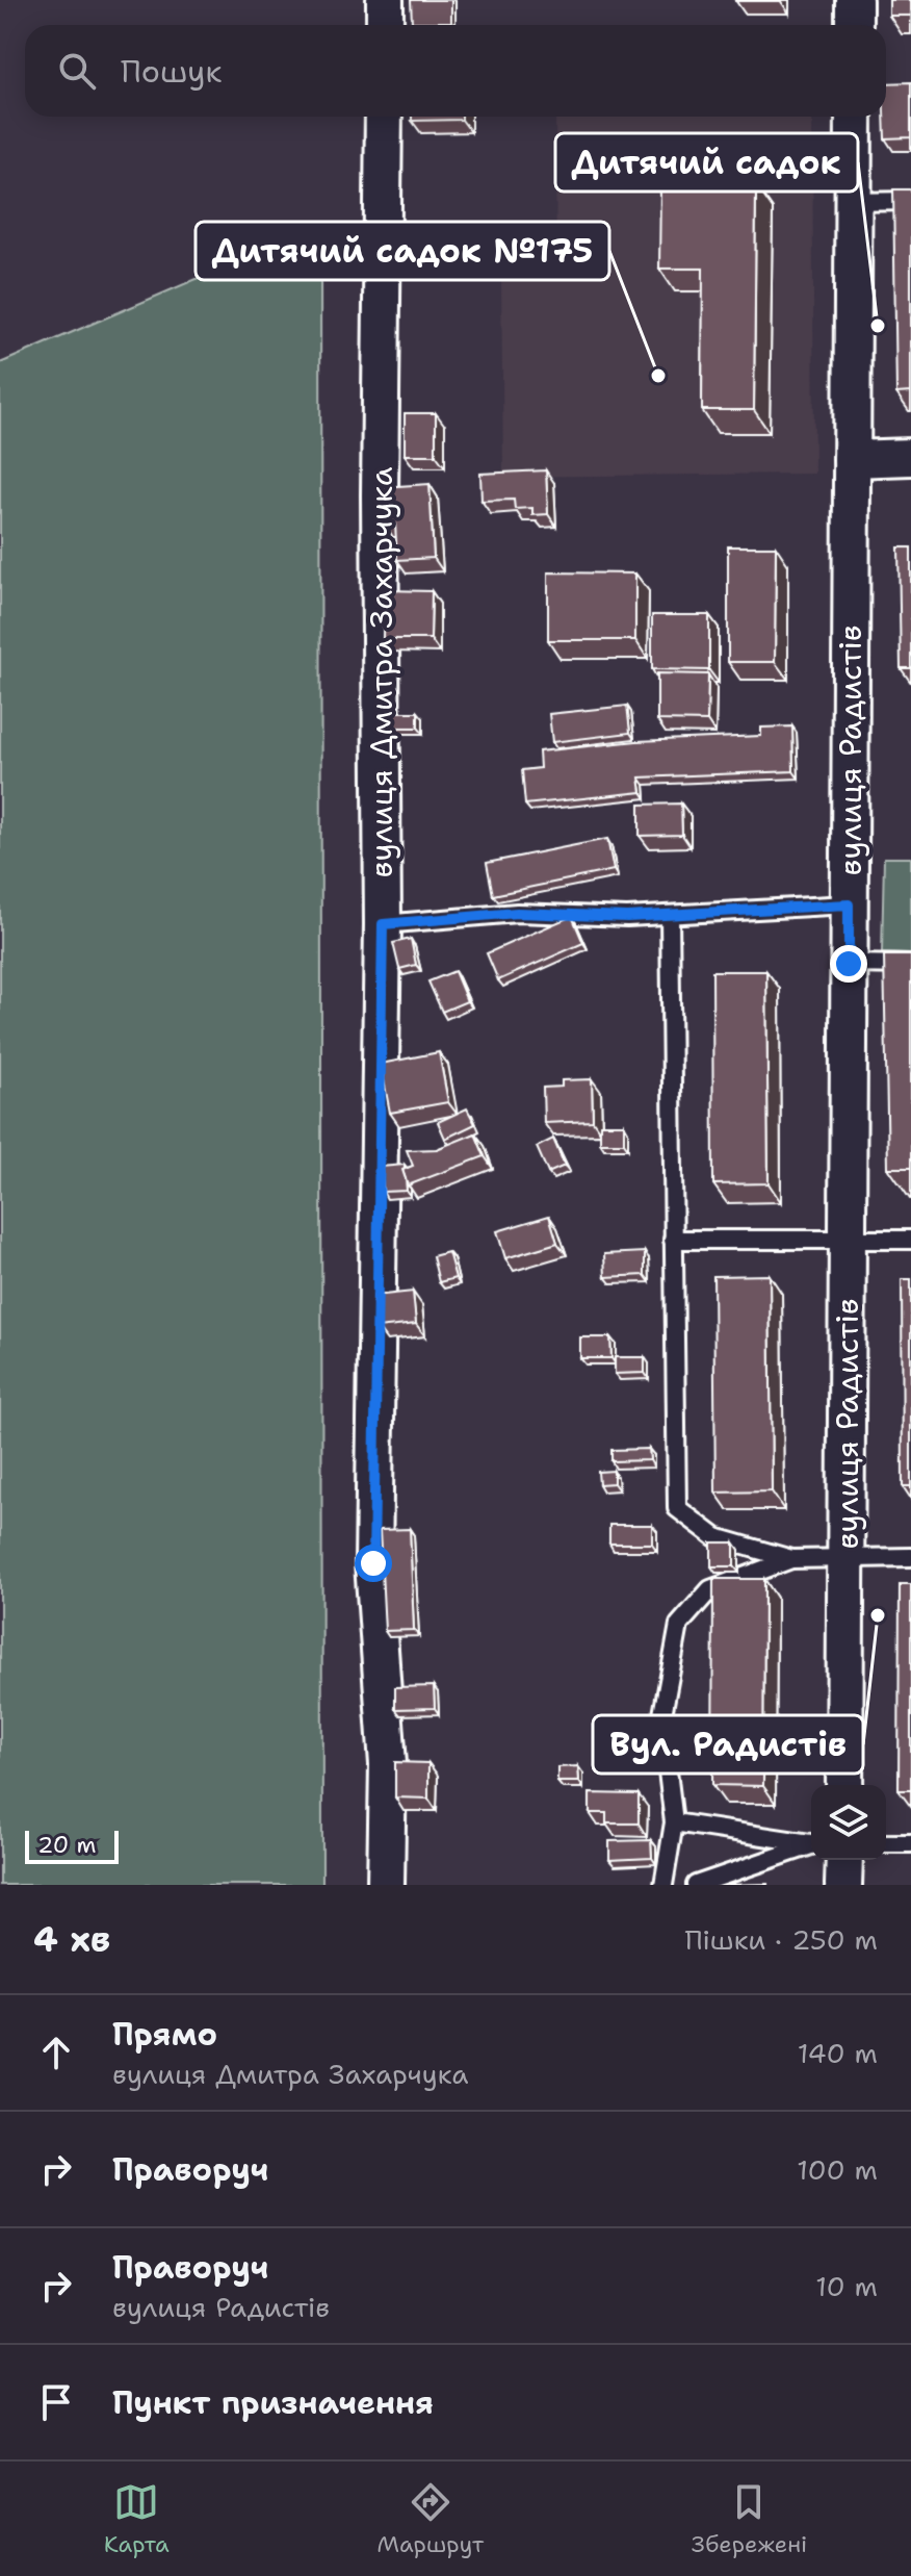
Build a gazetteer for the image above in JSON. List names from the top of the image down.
{
  "streets": {
    "street": ["вулиця Дмитра Захарчука", "вулиця Радистів"]
  },
  "places": ["Дитячий садок", "Дитячий садок №175", "Вул. Радистів"],
  "scale_bar": "20 m",
  "page": {
    "search": "Пошук",
    "scale": "20 m",
    "heading": ["4 хв", "Пішки · 250 m"],
    "list": [
      ["Прямо", "вулиця Дмитра Захарчука", "140 m"],
      ["Праворуч", "100 m"],
      ["Праворуч", "вулиця Радистів", "10 m"],
      "Пункт призначення"
    ],
    "nav": ["Карта", "Маршрут", "Збережені"]
  }
}
